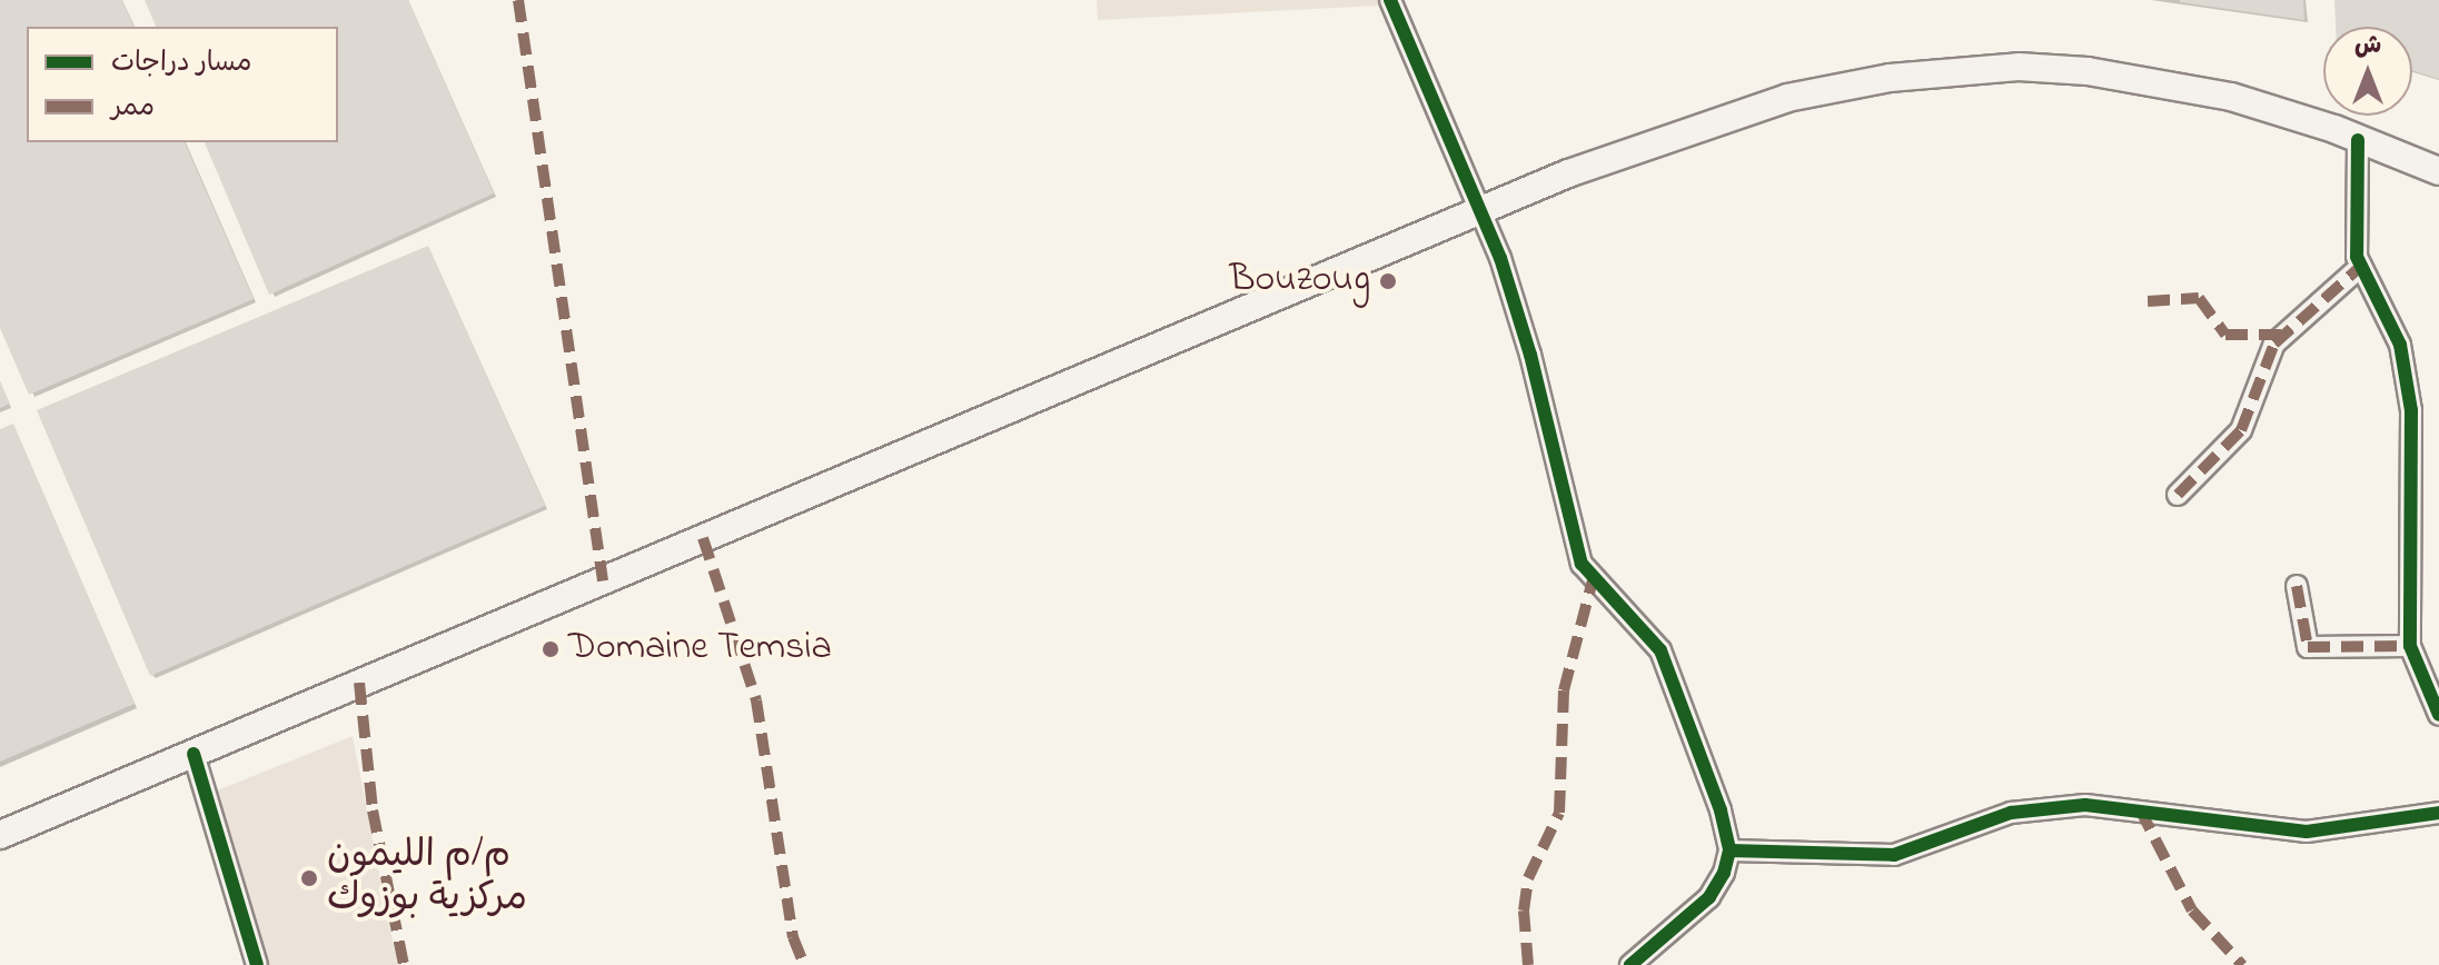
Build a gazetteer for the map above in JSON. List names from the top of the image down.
{
  "places": ["Bouzoug", "Domaine Temsia", "م/م الليمون مركزية بوزوك"],
  "legend": ["مسار دراجات", "ممر"],
  "north": "top"
}
